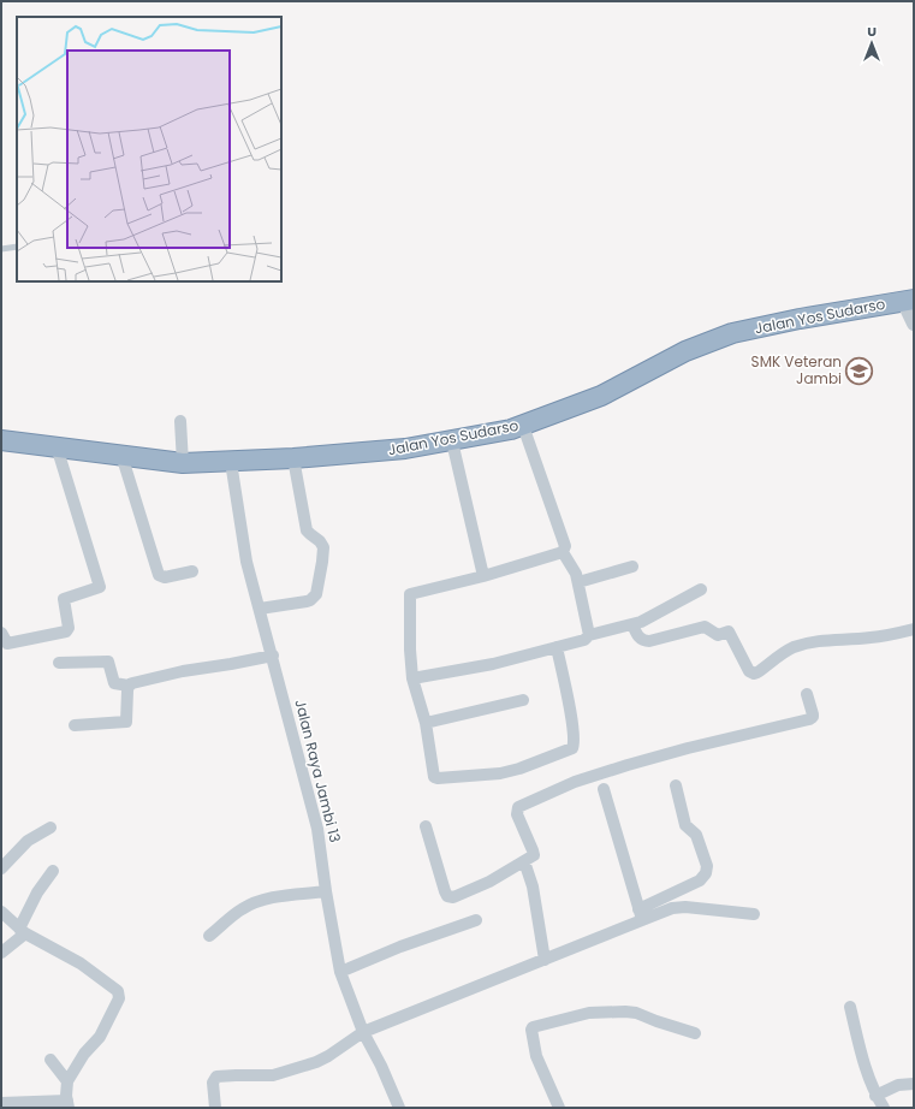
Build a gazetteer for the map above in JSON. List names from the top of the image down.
{
  "streets": {
    "highway": ["Jalan Yos Sudarso"],
    "street": ["Jalan Raya Jambi 13"]
  },
  "crossings": [
    ["Jalan Yos Sudarso", "Jalan Raya Jambi 13"]
  ],
  "places": {
    "school or university": ["SMK Veteran Jambi"]
  },
  "north": "top"
}
